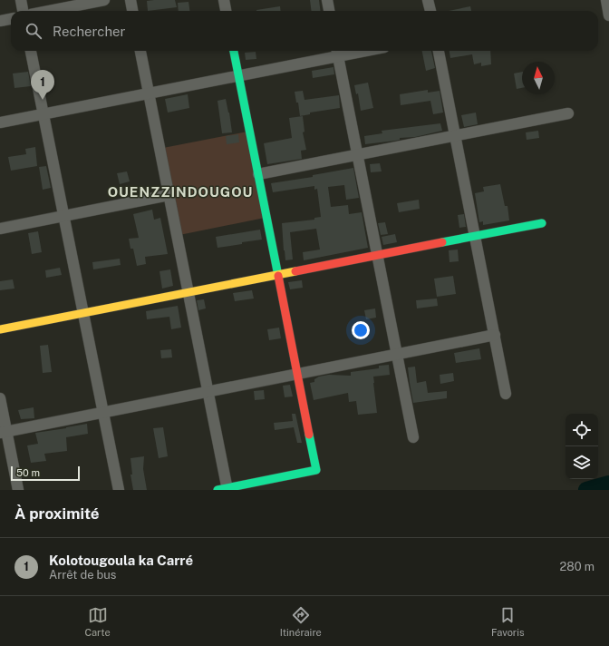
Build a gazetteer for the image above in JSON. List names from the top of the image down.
{
  "districts": ["OUENZZINDOUGOU"],
  "scale_bar": "50 m",
  "north": "top",
  "page": {
    "search": "Rechercher",
    "pins": "1",
    "scale": "50 m",
    "heading": "À proximité",
    "list": [
      {
        "mark": "1",
        "name": "Kolotougoula ka Carré",
        "note": "Arrêt de bus",
        "value": "280 m"
      }
    ],
    "nav": ["Carte", "Itinéraire", "Favoris"]
  }
}
